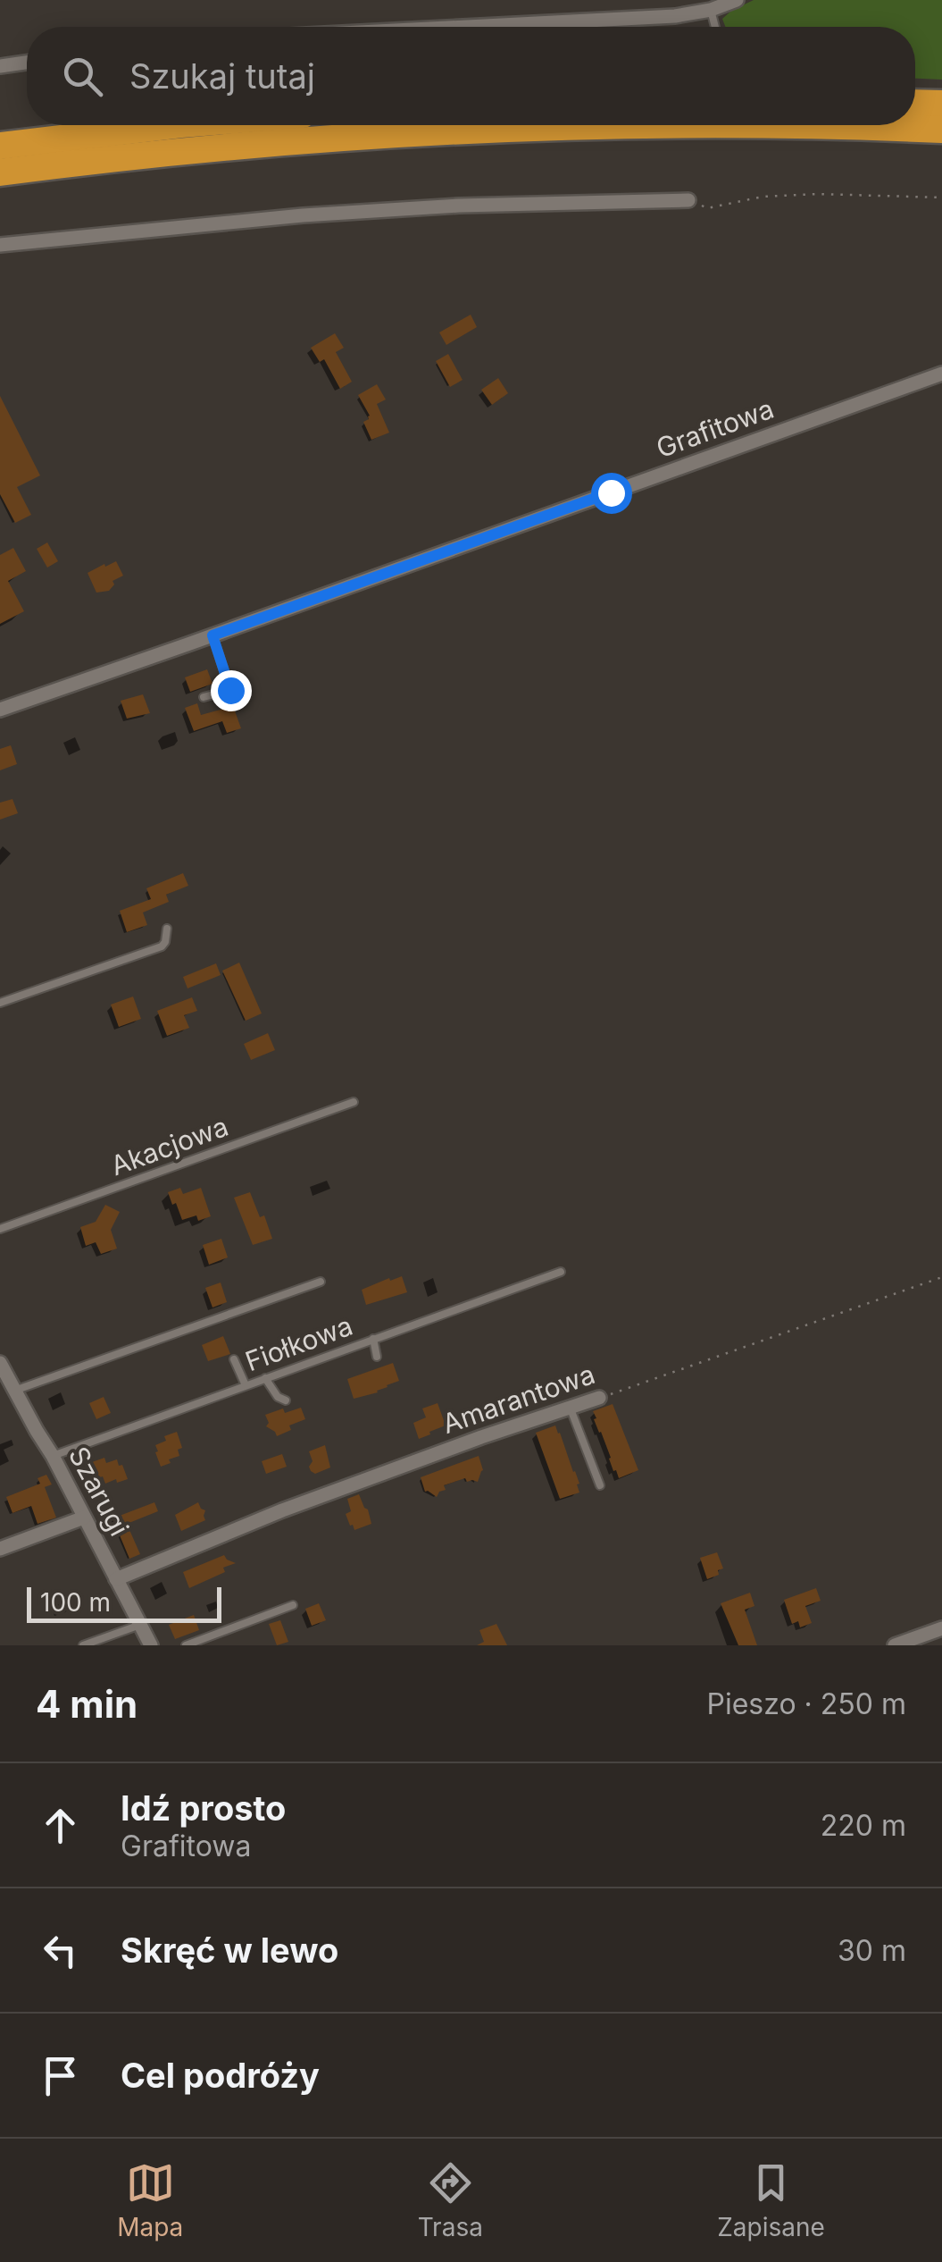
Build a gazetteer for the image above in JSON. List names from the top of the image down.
{
  "streets": {
    "street": ["Grafitowa", "Amarantowa", "Szarugi"],
    "lane": ["Akacjowa", "Fiołkowa"]
  },
  "crossings": [
    ["Fiołkowa", "Szarugi"],
    ["Amarantowa", "Szarugi"]
  ],
  "scale_bar": "100 m",
  "page": {
    "search": "Szukaj tutaj",
    "scale": "100 m",
    "heading": ["4 min", "Pieszo · 250 m"],
    "list": [
      ["Idź prosto", "Grafitowa", "220 m"],
      ["Skręć w lewo", "30 m"],
      "Cel podróży"
    ],
    "nav": ["Mapa", "Trasa", "Zapisane"]
  }
}
